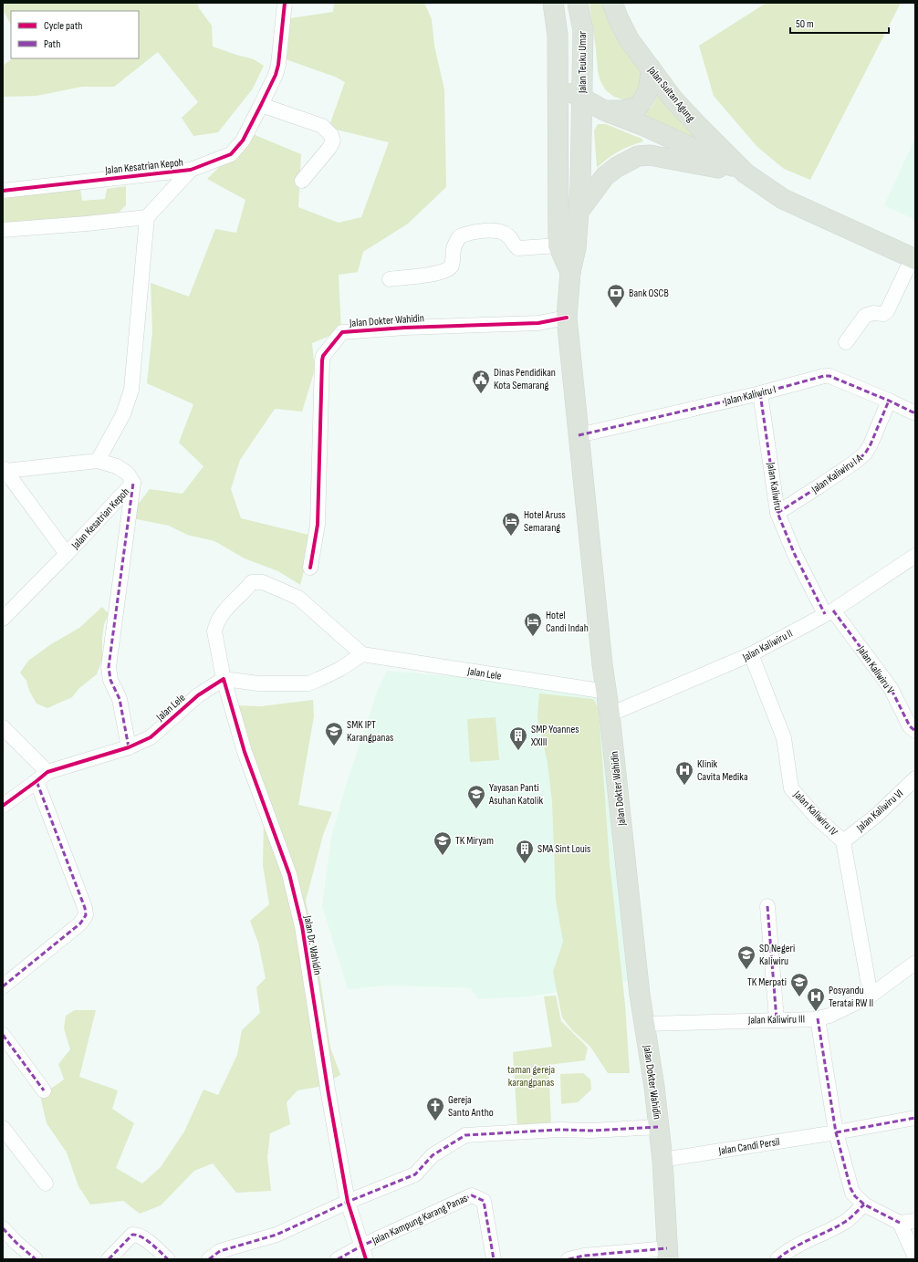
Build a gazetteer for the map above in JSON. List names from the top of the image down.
{
  "streets": {
    "highway": ["Jalan Teuku Umar", "Jalan Sultan Agung", "Jalan Dokter Wahidin"],
    "street": [
      "Jalan Kesatrian Kepoh",
      "Jalan Kaliwiru I",
      "Jalan Kaliwiru I A",
      "Jalan Kaliwiru",
      "Jalan Kaliwiru II",
      "Jalan Kaliwiru V",
      "Jalan Lele",
      "Jalan Kaliwiru VI",
      "Jalan Kaliwiru IV",
      "Jalan Dr. Wahidin",
      "Jalan Kaliwiru III",
      "Jalan Candi Persil",
      "Jalan Kampung Karang Panas"
    ]
  },
  "crossings": [
    ["Jalan Teuku Umar", "Jalan Sultan Agung"],
    ["Jalan Teuku Umar", "Jalan Dokter Wahidin"],
    ["Jalan Sultan Agung", "Jalan Dokter Wahidin"],
    ["Jalan Dokter Wahidin", "Jalan Kaliwiru I"],
    ["Jalan Dokter Wahidin", "Jalan Kaliwiru II"],
    ["Jalan Dokter Wahidin", "Jalan Lele"],
    ["Jalan Dokter Wahidin", "Jalan Kaliwiru III"],
    ["Jalan Dokter Wahidin", "Jalan Candi Persil"],
    ["Jalan Kaliwiru I", "Jalan Kaliwiru I A"],
    ["Jalan Kaliwiru I", "Jalan Kaliwiru"],
    ["Jalan Kaliwiru I A", "Jalan Kaliwiru"],
    ["Jalan Kaliwiru", "Jalan Kaliwiru II"],
    ["Jalan Kaliwiru", "Jalan Kaliwiru V"],
    ["Jalan Kaliwiru II", "Jalan Kaliwiru V"],
    ["Jalan Kaliwiru II", "Jalan Kaliwiru IV"],
    ["Jalan Lele", "Jalan Dr. Wahidin"],
    ["Jalan Kaliwiru VI", "Jalan Kaliwiru IV"],
    ["Jalan Kaliwiru IV", "Jalan Kaliwiru III"],
    ["Jalan Dr. Wahidin", "Jalan Kampung Karang Panas"]
  ],
  "parks": ["taman gereja karangpanas"],
  "places": {
    "bank": ["Bank OSCB"],
    "public building": ["Dinas Pendidikan Kota Semarang"],
    "hotel": ["Hotel Aruss Semarang", "Hotel Candi Indah"],
    "school or university": [
      "SMK IPT Karangpanas",
      "Yayasan Panti Asuhan Katolik",
      "TK Miryam",
      "SD Negeri Kaliwiru",
      "TK Merpati"
    ],
    "building": ["SMP Yoannes XXIII", "SMA Sint Louis"],
    "hospital": ["Klinik Cavita Medika", "Posyandu Teratai RW II"],
    "church": ["Gereja Santo Antho"]
  },
  "legend": ["Cycle path", "Path"],
  "scale_bar": "50 m"
}
